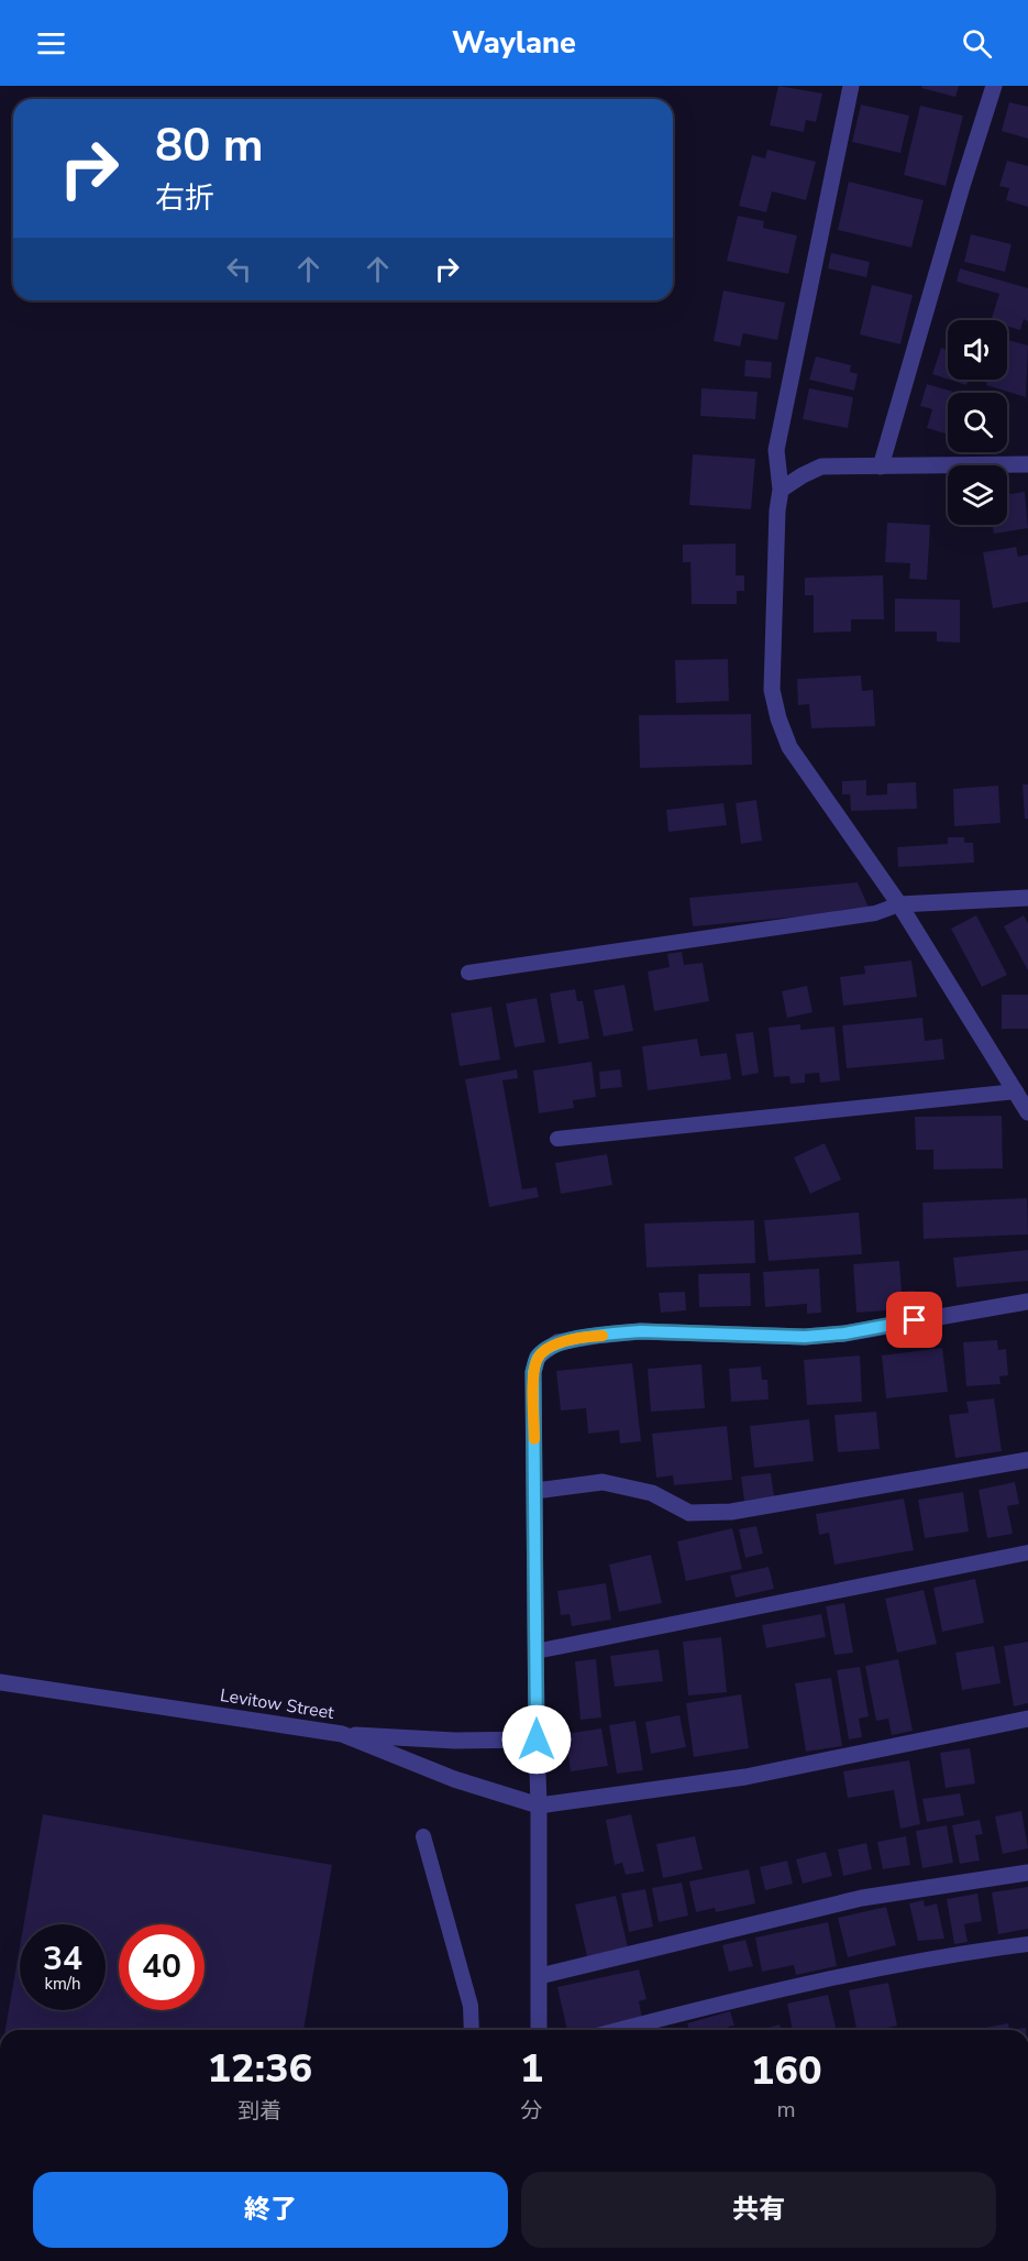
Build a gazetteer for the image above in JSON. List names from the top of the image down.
{
  "streets": {
    "street": ["Levitow Street"]
  },
  "page": {
    "header": "Waylane",
    "turn": ["80 m", "右折"],
    "speed": "34 km/h",
    "limit": "40",
    "eta": [
      "12:36",
      "到着",
      "1",
      "分",
      "160",
      "m"
    ],
    "buttons": ["終了", "共有"]
  }
}
